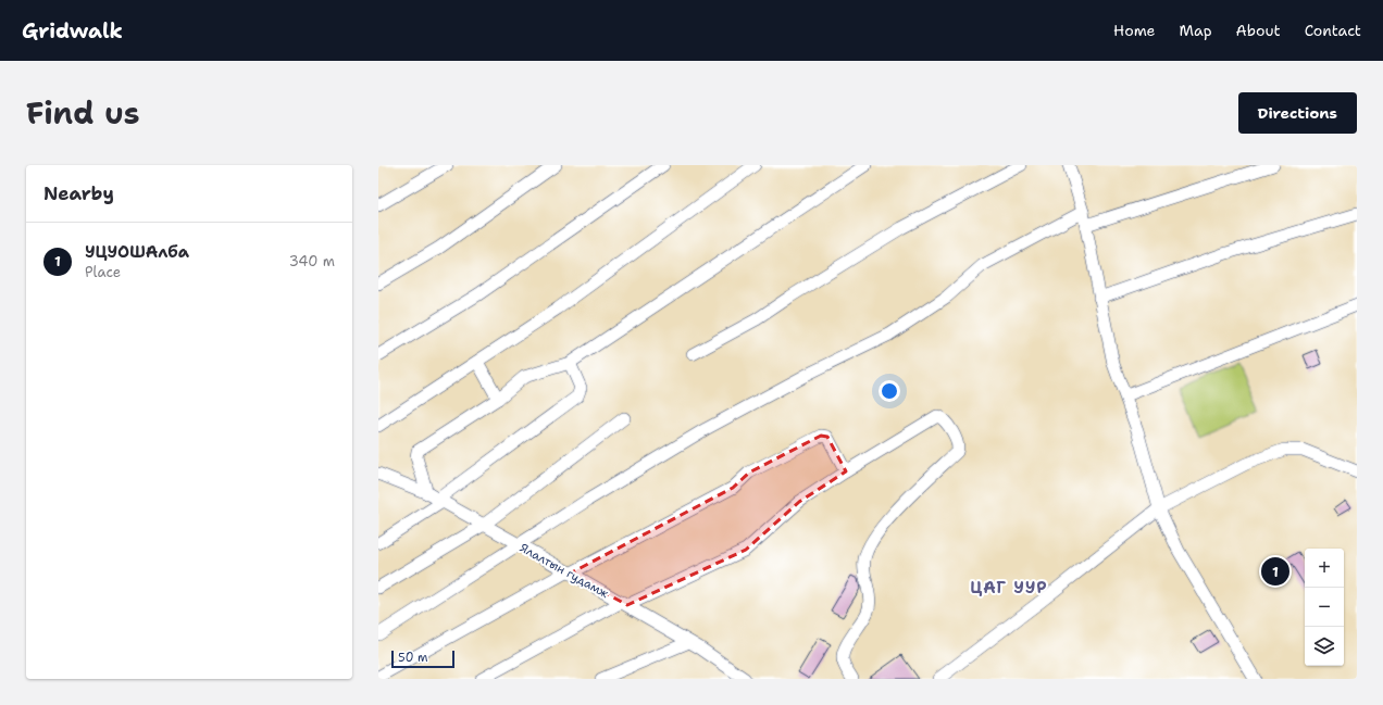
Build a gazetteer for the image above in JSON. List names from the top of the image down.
{
  "streets": {
    "street": ["Ялалтын гудамж"]
  },
  "districts": ["ЦАГ УУР"],
  "scale_bar": "50 m",
  "page": {
    "header": "Gridwalk",
    "nav": [
      "Home",
      "Map",
      "About",
      "Contact"
    ],
    "title": "Find us",
    "buttons": "Directions",
    "heading": "Nearby",
    "list": [
      {
        "mark": "1",
        "name": "УЦУОШАлба",
        "note": "Place",
        "value": "340 m"
      }
    ],
    "map_buttons": ["+", "−"],
    "pins": "1",
    "scale": "50 m"
  }
}
